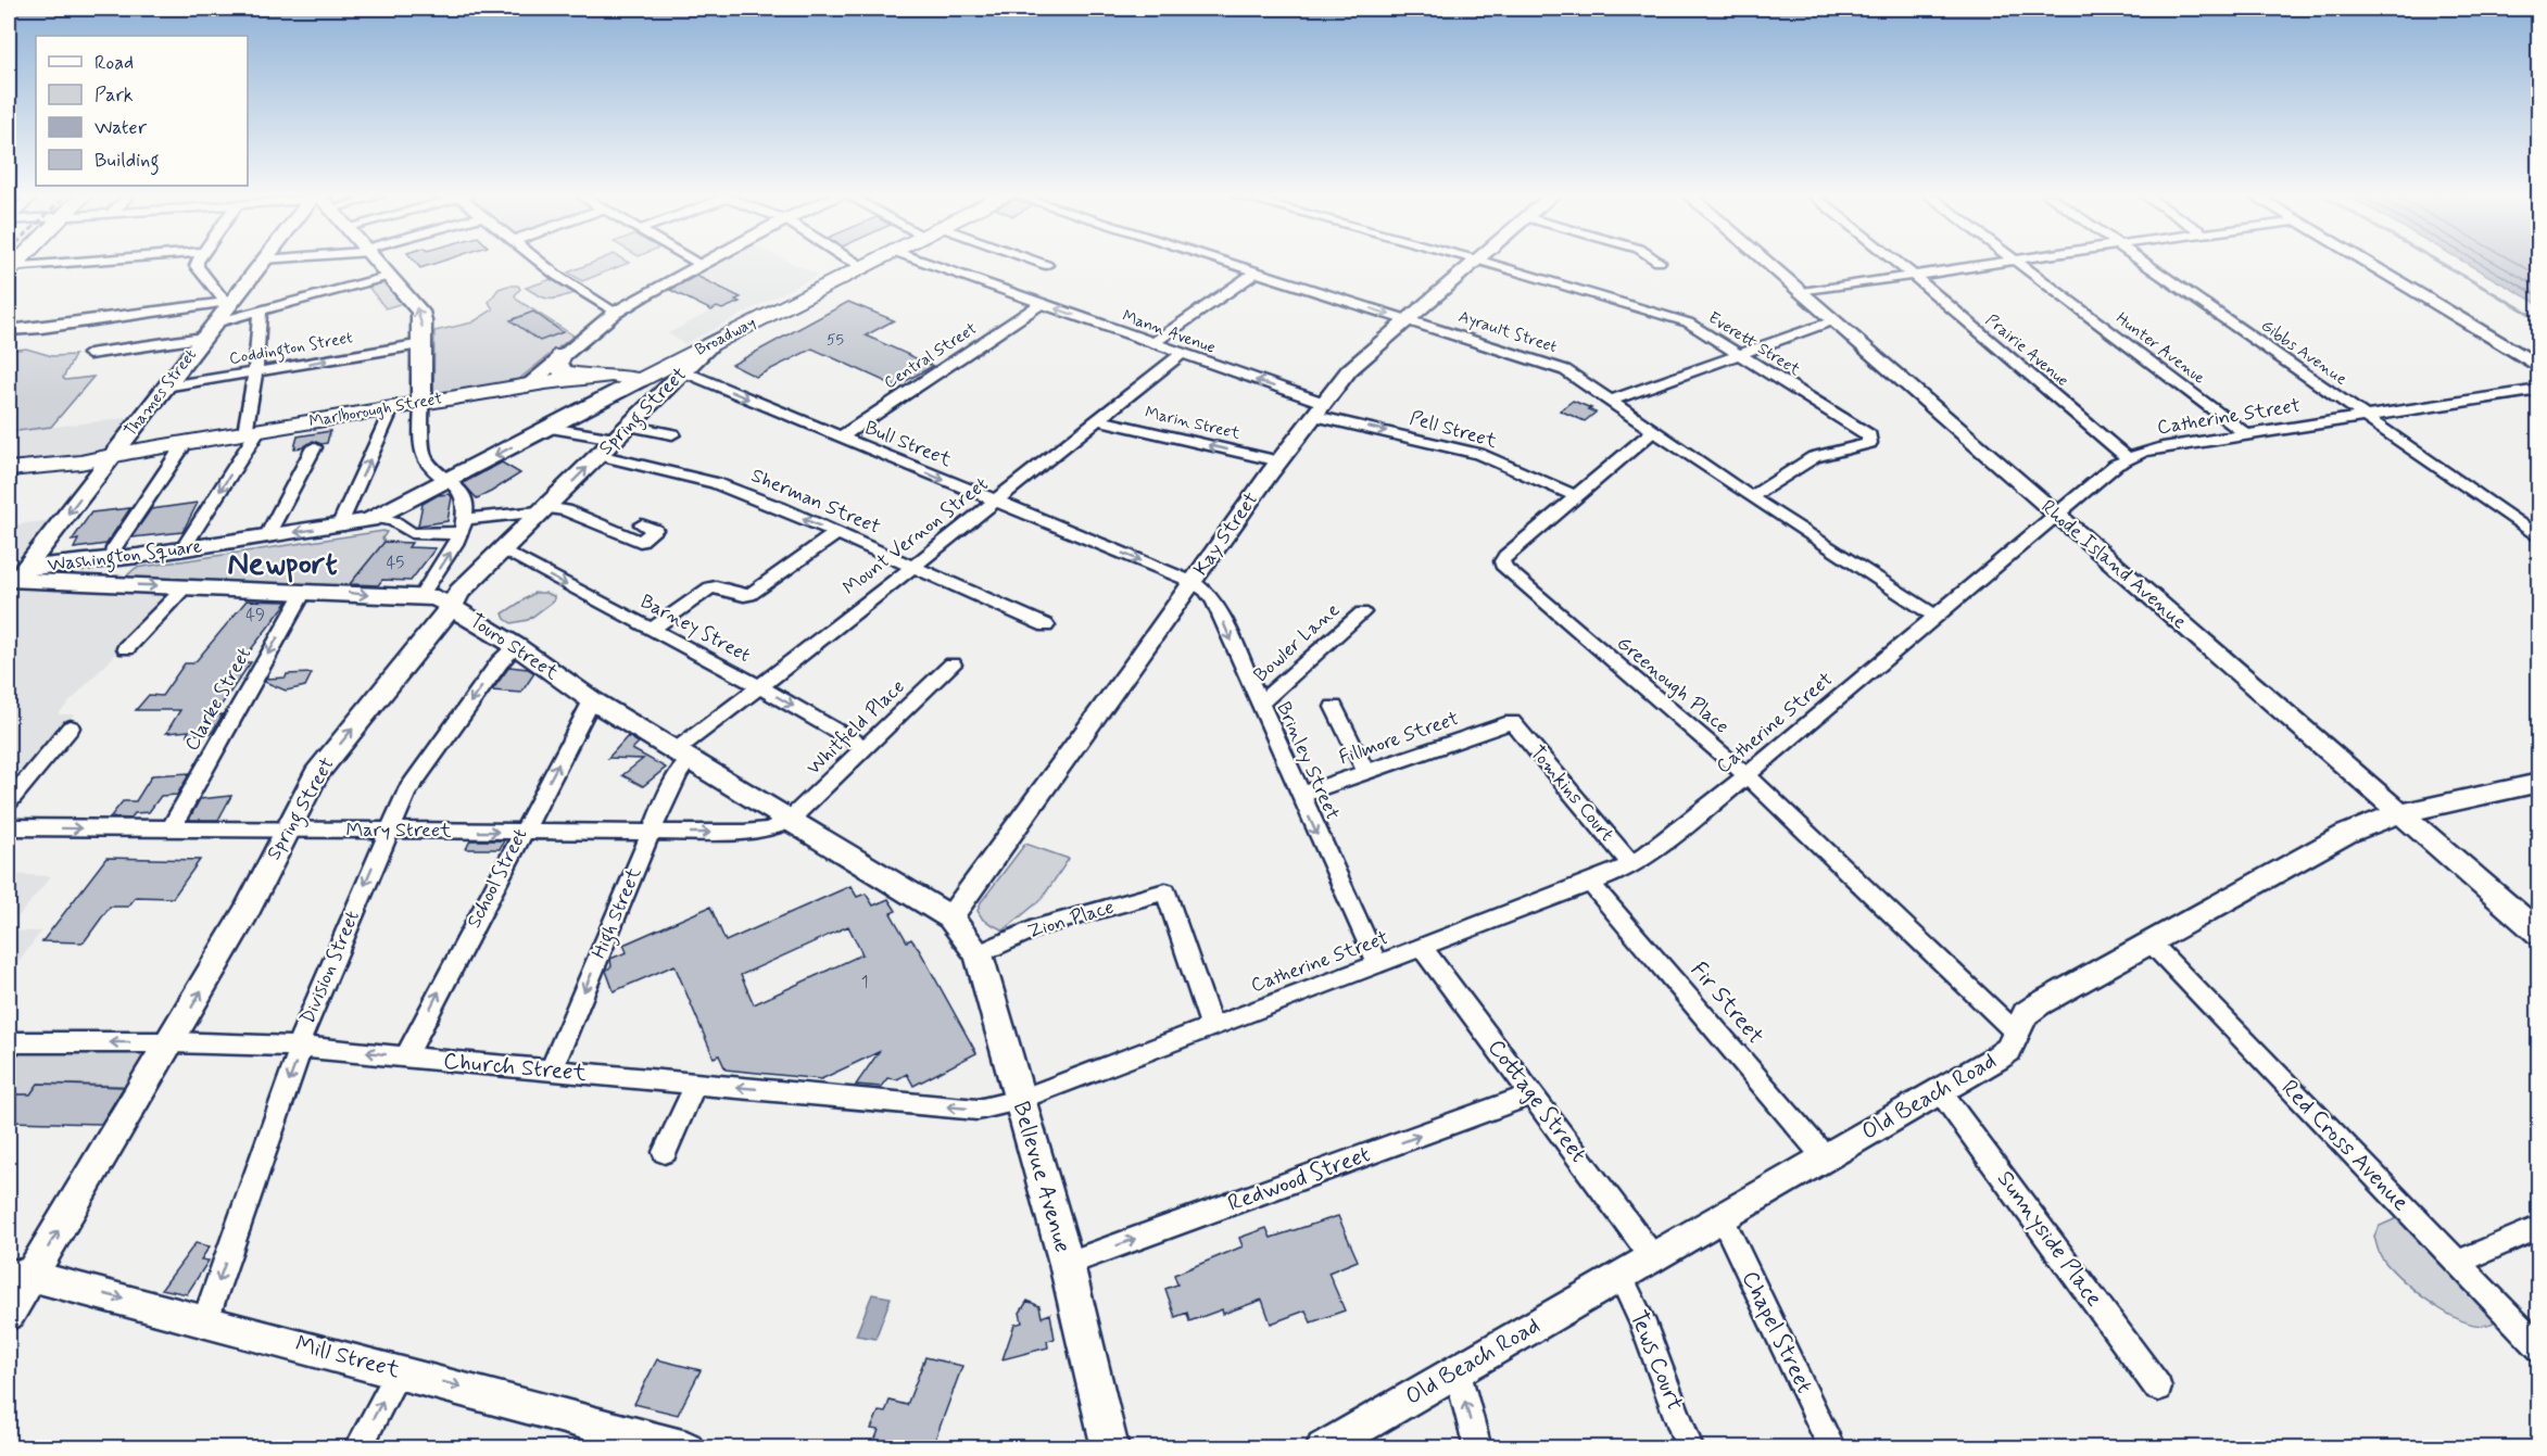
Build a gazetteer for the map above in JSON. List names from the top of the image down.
{
  "streets": {
    "main road": [
      "Broadway",
      "Thames Street",
      "Marlborough Street",
      "Spring Street",
      "Washington Square",
      "Touro Street",
      "Bellevue Avenue"
    ],
    "street": [
      "Mann Avenue",
      "Ayrault Street",
      "Everett Street",
      "Coddington Street",
      "Hunter Avenue",
      "Prairie Avenue",
      "Gibbs Avenue",
      "Central Street",
      "Catherine Street",
      "Marin Street",
      "Pell Street",
      "Bull Street",
      "Sherman Street",
      "Kay Street",
      "Mount Vernon Street",
      "Rhode Island Avenue",
      "Barney Street",
      "Bowler Lane",
      "Greenough Place",
      "Clarke Street",
      "Whitfield Place",
      "Fillmore Street",
      "Brinley Street",
      "Tomkins Court",
      "Mary Street",
      "School Street",
      "High Street",
      "Zion Place",
      "Division Street",
      "Fir Street",
      "Church Street",
      "Old Beach Road",
      "Cottage Street",
      "Red Cross Avenue",
      "Redwood Street",
      "Sunnyside Place",
      "Chapel Street",
      "Mill Street",
      "Tews Court"
    ]
  },
  "crossings": [
    ["Mann Avenue", "Central Street"],
    ["Mann Avenue", "Pell Street"],
    ["Mann Avenue", "Kay Street"],
    ["Mann Avenue", "Mount Vernon Street"],
    ["Ayrault Street", "Everett Street"],
    ["Ayrault Street", "Catherine Street"],
    ["Ayrault Street", "Kay Street"],
    ["Ayrault Street", "Greenough Place"],
    ["Broadway", "Marlborough Street"],
    ["Broadway", "Spring Street"],
    ["Broadway", "Washington Square"],
    ["Coddington Street", "Thames Street"],
    ["Hunter Avenue", "Catherine Street"],
    ["Prairie Avenue", "Catherine Street"],
    ["Gibbs Avenue", "Catherine Street"],
    ["Central Street", "Bull Street"],
    ["Thames Street", "Marlborough Street"],
    ["Thames Street", "Washington Square"],
    ["Thames Street", "Touro Street"],
    ["Spring Street", "Bull Street"],
    ["Spring Street", "Sherman Street"],
    ["Spring Street", "Barney Street"],
    ["Spring Street", "Touro Street"],
    ["Spring Street", "Mary Street"],
    ["Spring Street", "Church Street"],
    ["Spring Street", "Mill Street"],
    ["Catherine Street", "Rhode Island Avenue"],
    ["Catherine Street", "Greenough Place"],
    ["Catherine Street", "Brinley Street"],
    ["Catherine Street", "Tomkins Court"],
    ["Catherine Street", "Zion Place"],
    ["Catherine Street", "Fir Street"],
    ["Catherine Street", "Church Street"],
    ["Catherine Street", "Cottage Street"],
    ["Catherine Street", "Bellevue Avenue"],
    ["Marin Street", "Kay Street"],
    ["Marin Street", "Mount Vernon Street"],
    ["Pell Street", "Kay Street"],
    ["Pell Street", "Greenough Place"],
    ["Bull Street", "Kay Street"],
    ["Bull Street", "Mount Vernon Street"],
    ["Bull Street", "Brinley Street"],
    ["Sherman Street", "Mount Vernon Street"],
    ["Kay Street", "Touro Street"],
    ["Kay Street", "Brinley Street"],
    ["Kay Street", "Bellevue Avenue"],
    ["Mount Vernon Street", "Barney Street"],
    ["Mount Vernon Street", "Touro Street"],
    ["Mount Vernon Street", "High Street"],
    ["Washington Square", "Touro Street"],
    ["Rhode Island Avenue", "Old Beach Road"],
    ["Barney Street", "Whitfield Place"],
    ["Bowler Lane", "Brinley Street"],
    ["Touro Street", "Clarke Street"],
    ["Touro Street", "Whitfield Place"],
    ["Touro Street", "Mary Street"],
    ["Touro Street", "School Street"],
    ["Touro Street", "High Street"],
    ["Touro Street", "Division Street"],
    ["Touro Street", "Bellevue Avenue"],
    ["Greenough Place", "Old Beach Road"],
    ["Clarke Street", "Mary Street"],
    ["Whitfield Place", "Mary Street"],
    ["Fillmore Street", "Brinley Street"],
    ["Fillmore Street", "Tomkins Court"],
    ["Mary Street", "School Street"],
    ["Mary Street", "High Street"],
    ["Mary Street", "Division Street"],
    ["School Street", "Church Street"],
    ["High Street", "Church Street"],
    ["Zion Place", "Bellevue Avenue"],
    ["Division Street", "Church Street"],
    ["Division Street", "Mill Street"],
    ["Fir Street", "Old Beach Road"],
    ["Church Street", "Bellevue Avenue"],
    ["Old Beach Road", "Cottage Street"],
    ["Old Beach Road", "Red Cross Avenue"],
    ["Old Beach Road", "Sunnyside Place"],
    ["Old Beach Road", "Chapel Street"],
    ["Old Beach Road", "Tews Court"],
    ["Cottage Street", "Redwood Street"],
    ["Bellevue Avenue", "Redwood Street"]
  ],
  "one_way": [
    "Mann Avenue",
    "Thames Street",
    "Spring Street",
    "Marin Street",
    "Pell Street",
    "Bull Street",
    "Sherman Street",
    "Barney Street",
    "Brinley Street",
    "Mary Street",
    "School Street",
    "High Street",
    "Division Street",
    "Church Street",
    "Redwood Street",
    "Mill Street"
  ],
  "districts": ["Newport"],
  "house_numbers": [
    "55",
    "45",
    "49",
    "1"
  ],
  "legend": [
    "Road",
    "Park",
    "Water",
    "Building"
  ]
}
